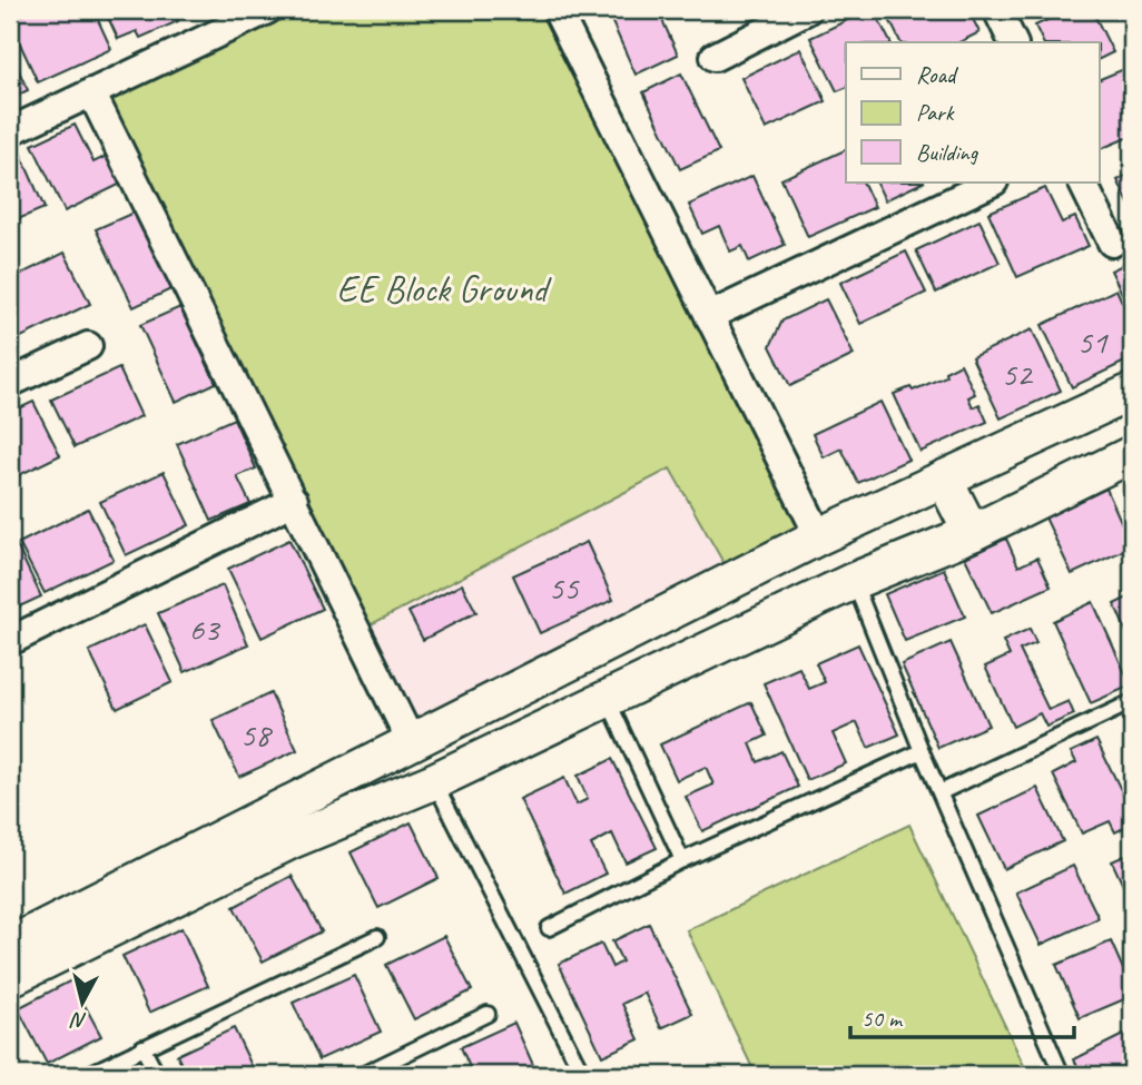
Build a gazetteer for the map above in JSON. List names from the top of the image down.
{
  "parks": ["EE Block Ground"],
  "house_numbers": [
    "51",
    "52",
    "55",
    "63",
    "58"
  ],
  "legend": ["Road", "Park", "Building"],
  "scale_bar": "50 m",
  "north": "bottom"
}
